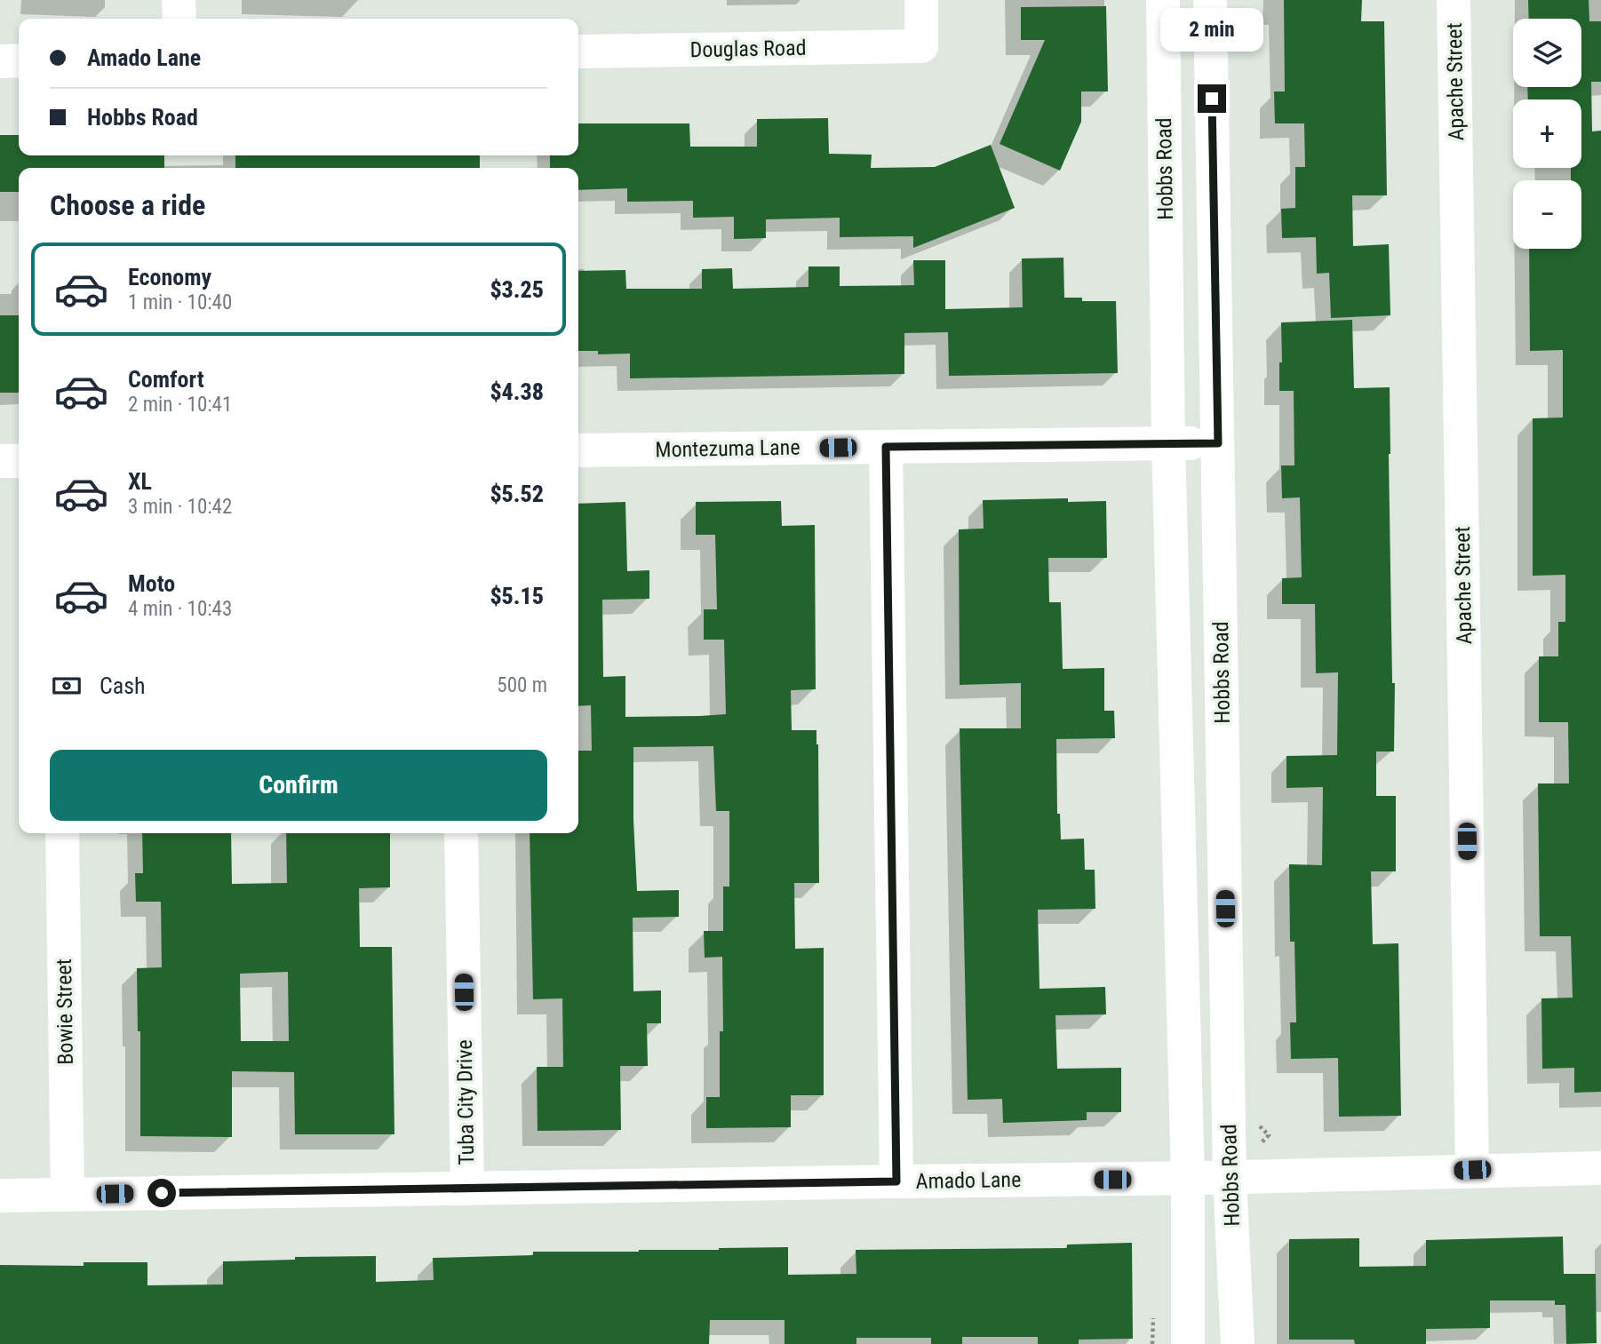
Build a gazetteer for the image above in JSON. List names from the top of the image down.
{
  "streets": {
    "street": [
      "Douglas Road",
      "Apache Street",
      "Hobbs Road",
      "Montezuma Lane",
      "Bowie Street",
      "Tuba City Drive",
      "Amado Lane"
    ]
  },
  "crossings": [
    ["Apache Street", "Amado Lane"],
    ["Hobbs Road", "Montezuma Lane"],
    ["Hobbs Road", "Amado Lane"],
    ["Bowie Street", "Amado Lane"],
    ["Tuba City Drive", "Amado Lane"]
  ],
  "page": {
    "bubble": "2 min",
    "map_buttons": ["+", "−"],
    "banner": ["Amado Lane", "Hobbs Road"],
    "heading": "Choose a ride",
    "list": [
      {
        "name": "Economy",
        "note": "1 min · 10:40",
        "value": "$3.25"
      },
      {
        "name": "Comfort",
        "note": "2 min · 10:41",
        "value": "$4.38"
      },
      {
        "name": "XL",
        "note": "3 min · 10:42",
        "value": "$5.52"
      },
      {
        "name": "Moto",
        "note": "4 min · 10:43",
        "value": "$5.15"
      }
    ],
    "pay": ["Cash", "500 m"],
    "buttons": "Confirm"
  }
}
